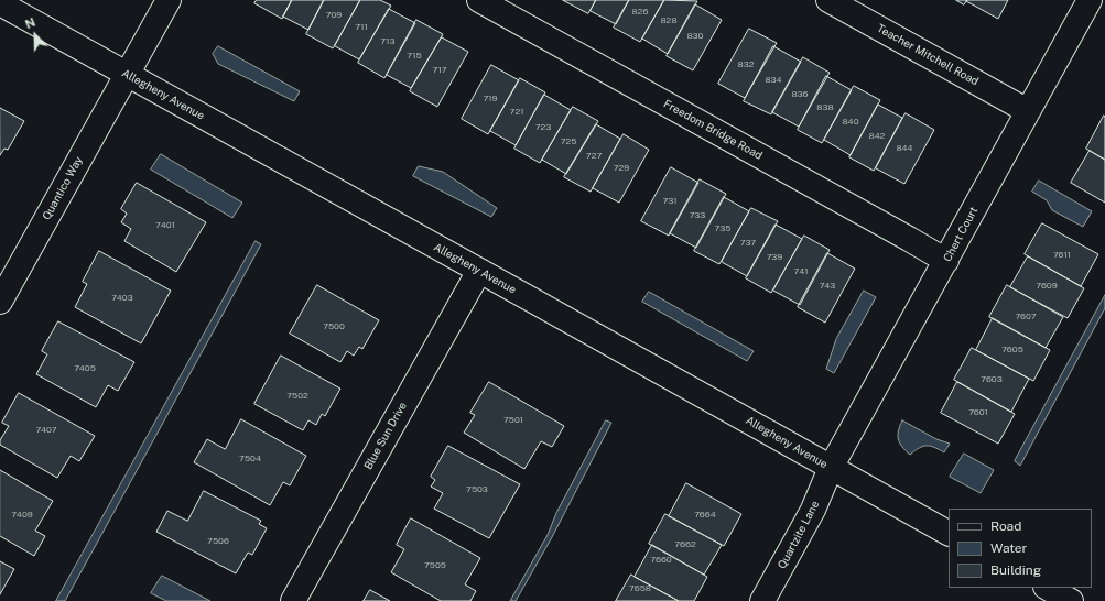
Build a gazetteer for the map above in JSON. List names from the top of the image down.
{
  "streets": {
    "street": [
      "Teacher Mitchell Road",
      "Allegheny Avenue",
      "Freedom Bridge Road",
      "Quantico Way",
      "Chert Court",
      "Blue Sun Drive",
      "Quartzite Lane"
    ]
  },
  "crossings": [
    ["Teacher Mitchell Road", "Chert Court"],
    ["Allegheny Avenue", "Quantico Way"],
    ["Allegheny Avenue", "Chert Court"],
    ["Allegheny Avenue", "Blue Sun Drive"],
    ["Allegheny Avenue", "Quartzite Lane"],
    ["Freedom Bridge Road", "Chert Court"],
    ["Chert Court", "Quartzite Lane"]
  ],
  "house_numbers": [
    "826",
    "709",
    "828",
    "711",
    "830",
    "713",
    "715",
    "832",
    "717",
    "834",
    "836",
    "719",
    "838",
    "721",
    "840",
    "723",
    "842",
    "725",
    "844",
    "727",
    "729",
    "731",
    "733",
    "7401",
    "735",
    "737",
    "7611",
    "739",
    "741",
    "743",
    "7609",
    "7403",
    "7607",
    "7500",
    "7605",
    "7405",
    "7603",
    "7502",
    "7601",
    "7501",
    "7407",
    "7504",
    "7503",
    "7409",
    "7664",
    "7506",
    "7662",
    "7660",
    "7505",
    "7658"
  ],
  "legend": ["Road", "Water", "Building"],
  "north": "top left"
}
